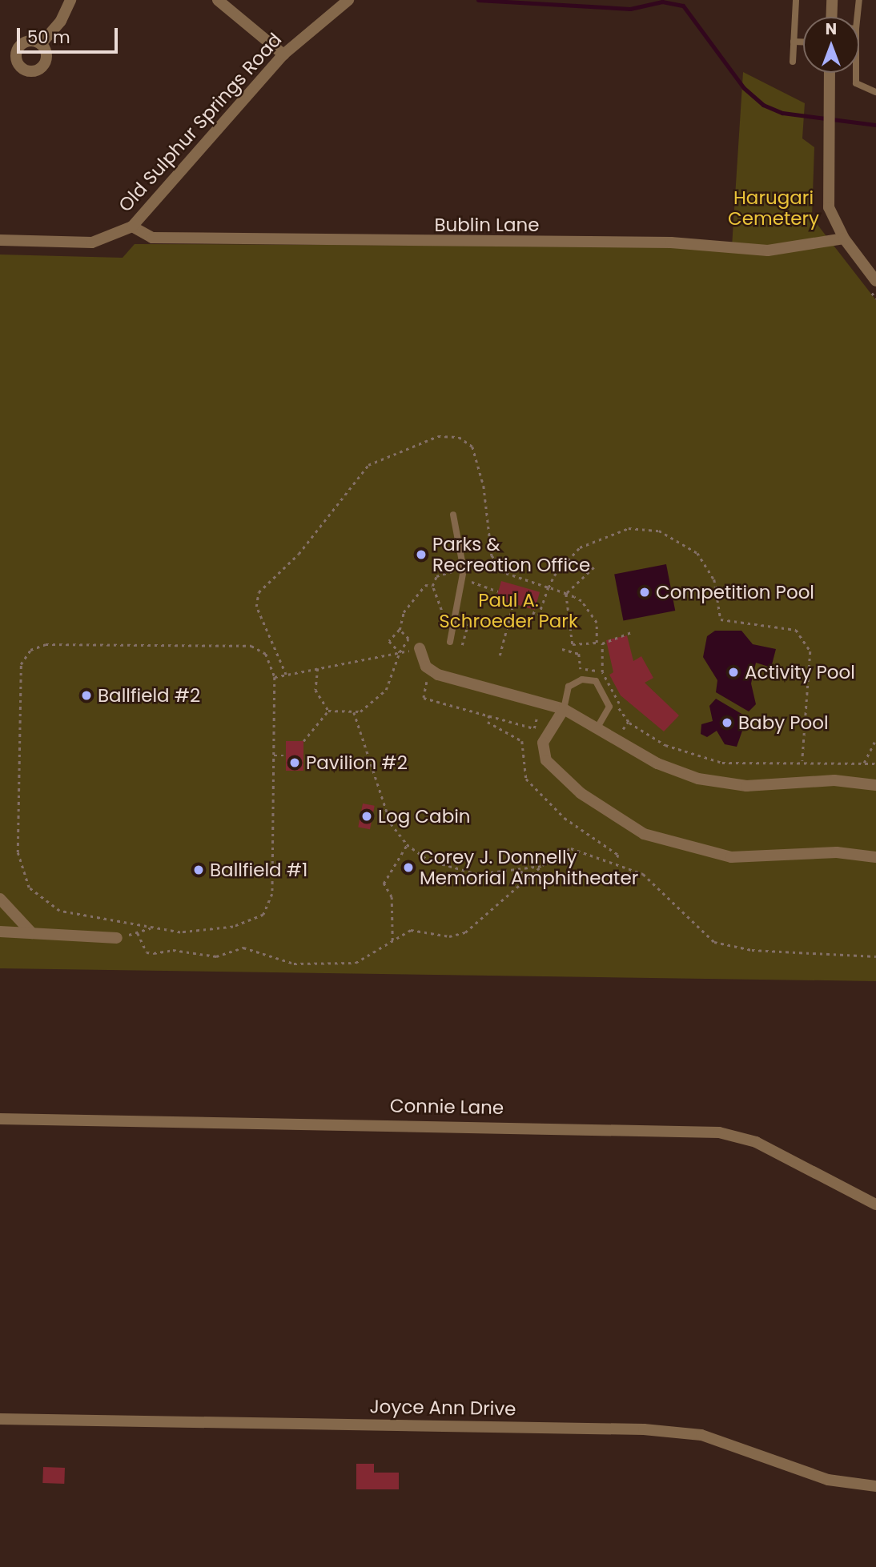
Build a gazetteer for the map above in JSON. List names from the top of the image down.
{
  "streets": {
    "street": [
      "Old Sulphur Springs Road",
      "Bublin Lane",
      "Connie Lane",
      "Joyce Ann Drive"
    ]
  },
  "crossings": [
    ["Old Sulphur Springs Road", "Bublin Lane"]
  ],
  "parks": ["Harugari Cemetery", "Paul A. Schroeder Park"],
  "places": [
    "Parks & Recreation Office",
    "Competition Pool",
    "Activity Pool",
    "Ballfield #2",
    "Baby Pool",
    "Pavilion #2",
    "Log Cabin",
    "Corey J. Donnelly Memorial Amphitheater",
    "Ballfield #1"
  ],
  "scale_bar": "50 m",
  "north": "top"
}
